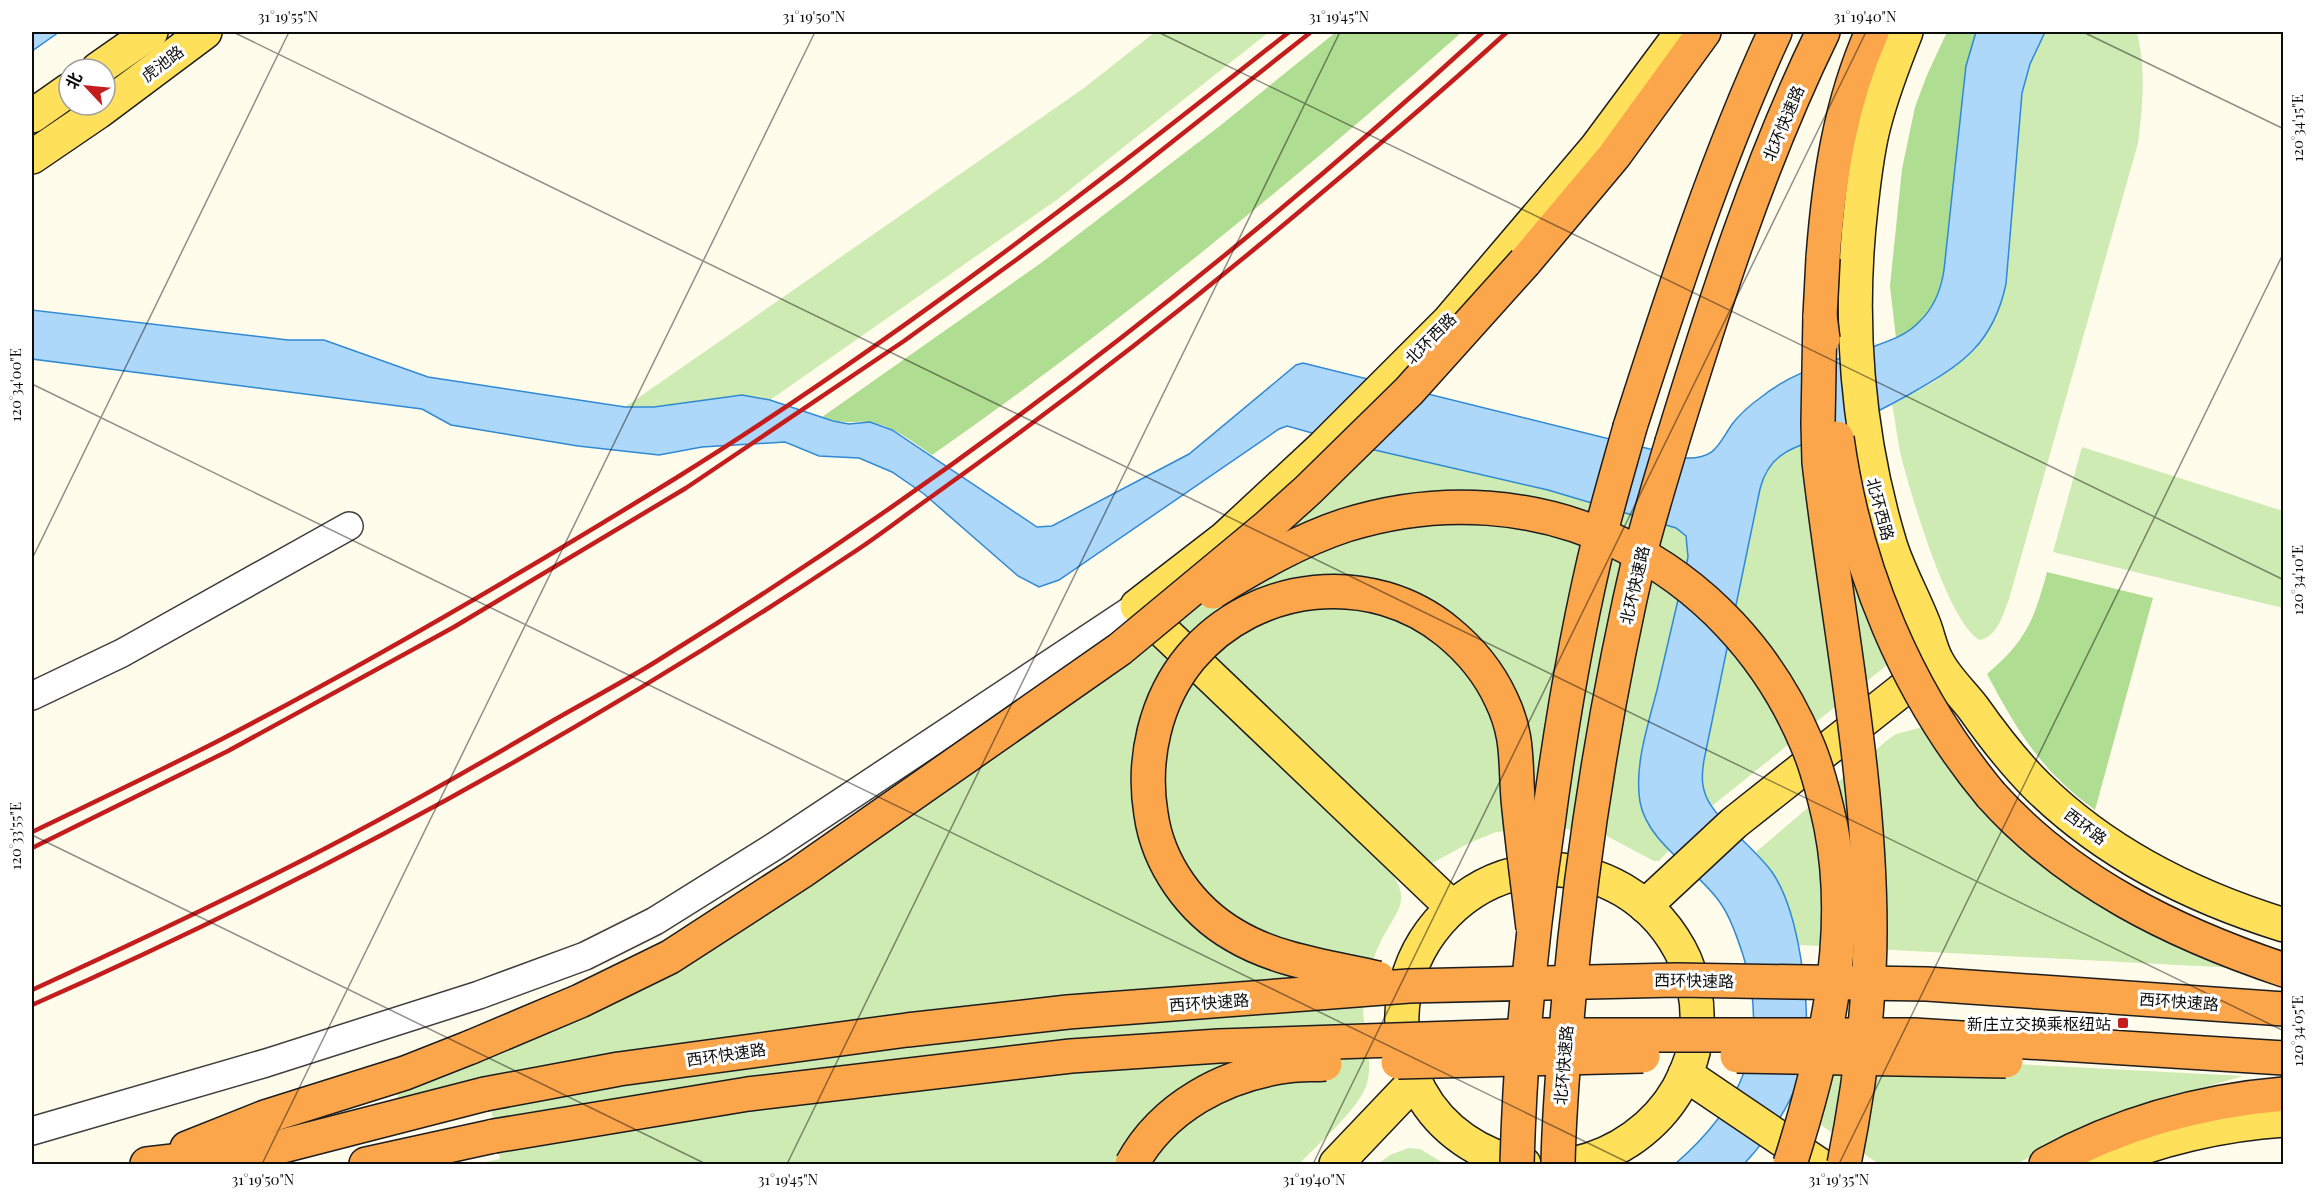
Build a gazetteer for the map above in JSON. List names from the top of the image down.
{
  "streets": {
    "highway": ["北环快速路", "西环快速路"],
    "main road": ["虎池路", "北环西路", "西环路"]
  },
  "crossings": [
    ["北环西路", "西环路"]
  ],
  "places": {
    "transit": ["新庄立交换乘枢纽站"]
  },
  "north": "top left",
  "coordinates": [
    "31°19'55\"N",
    "31°19'50\"N",
    "31°19'45\"N",
    "31°19'40\"N",
    "120°34'15\"E",
    "120°34'00\"E",
    "120°34'10\"E",
    "120°33'55\"E",
    "120°34'05\"E",
    "31°19'35\"N"
  ]
}
